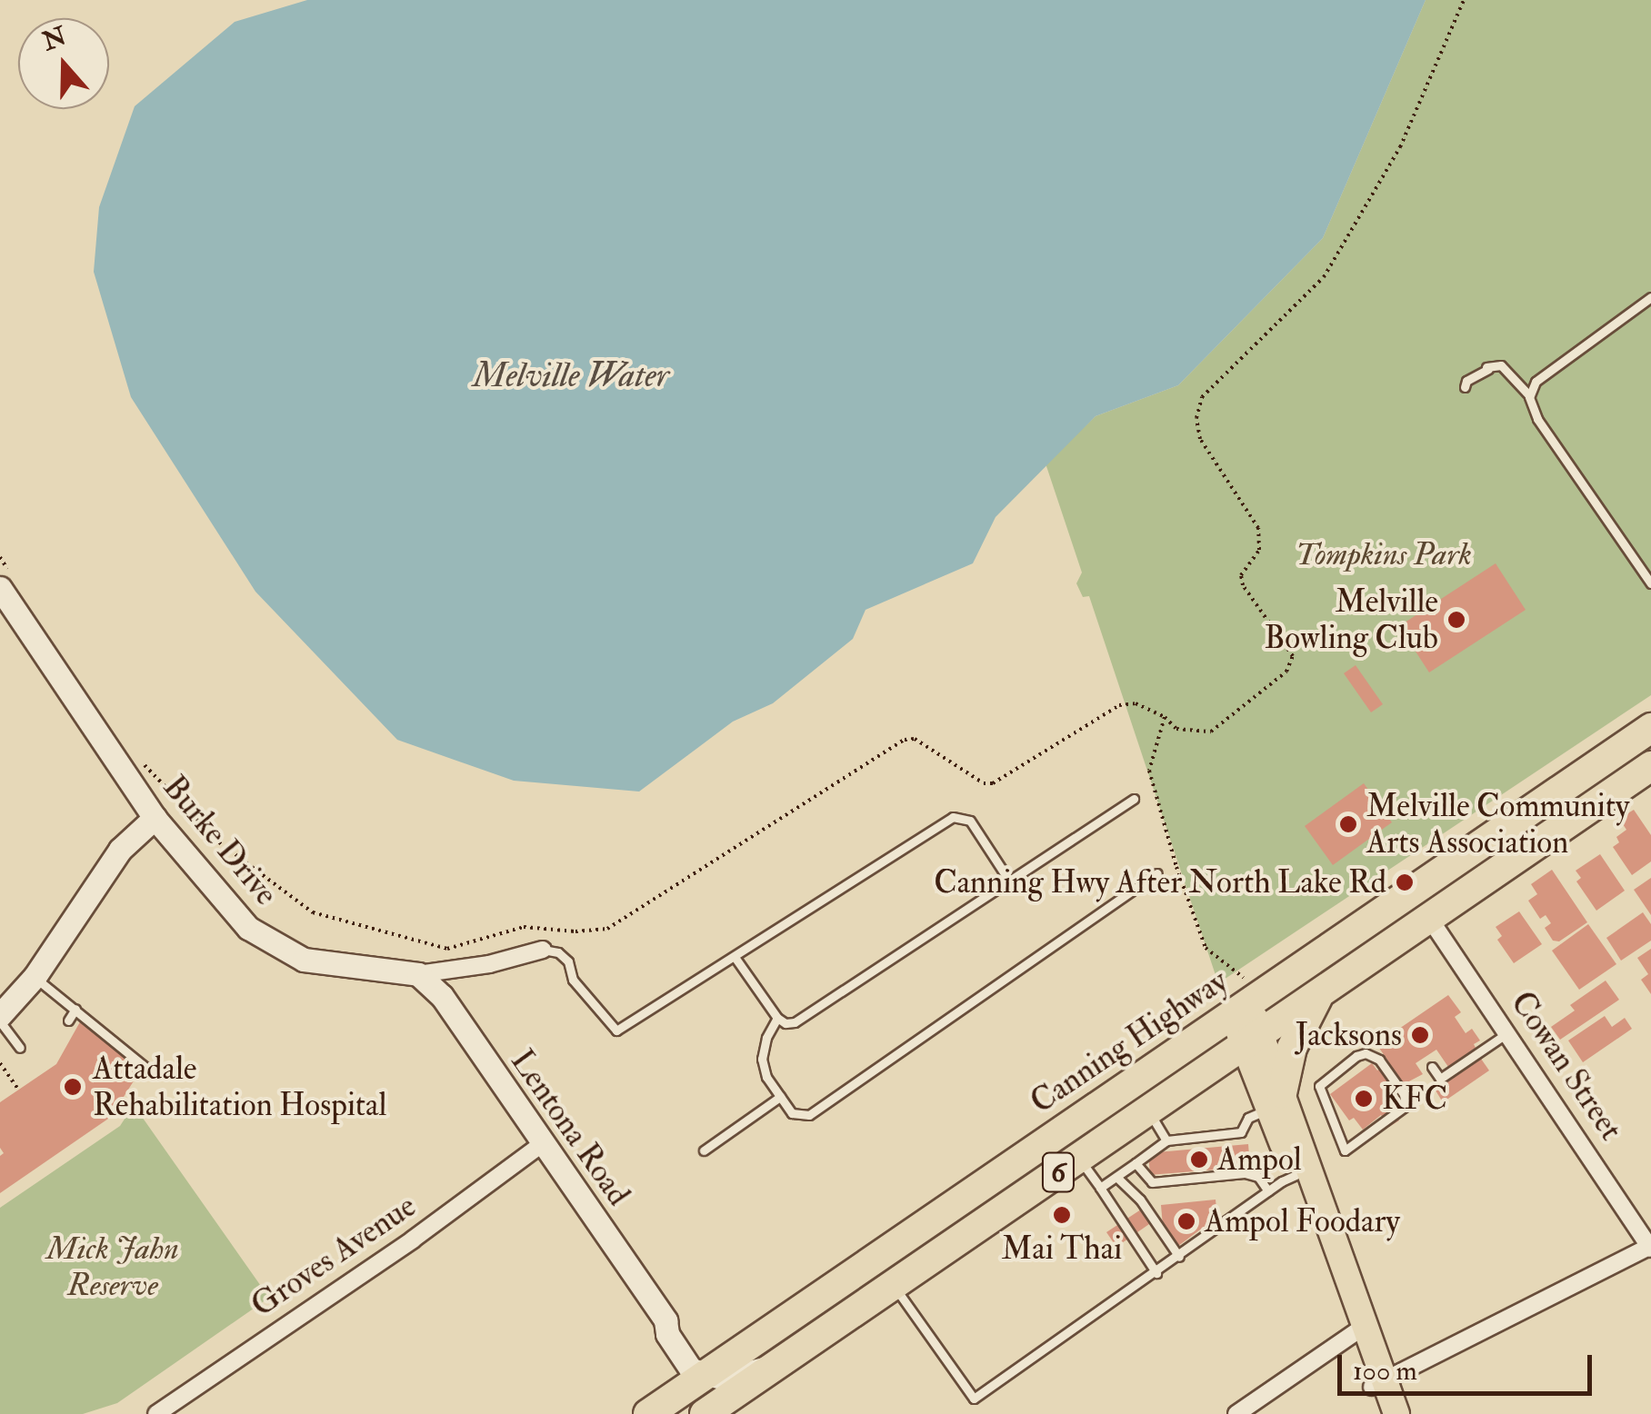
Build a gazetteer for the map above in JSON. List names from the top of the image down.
{
  "streets": {
    "highway": ["Canning Highway", "6"],
    "street": [
      "Burke Drive",
      "Cowan Street",
      "Lentona Road",
      "Groves Avenue"
    ]
  },
  "crossings": [
    ["Burke Drive", "Lentona Road"],
    ["Canning Highway", "Lentona Road"],
    ["Cowan Street", "6"],
    ["Lentona Road", "Groves Avenue"]
  ],
  "water": ["Melville Water"],
  "parks": ["Tompkins Park", "Mick Jahn Reserve"],
  "places": [
    "Melville Bowling Club",
    "Melville Community Arts Association",
    "Canning Hwy After North Lake Rd",
    "Jacksons",
    "Attadale Rehabilitation Hospital",
    "KFC",
    "Ampol",
    "Mai Thai",
    "Ampol Foodary"
  ],
  "scale_bar": "100 m",
  "north": "top"
}
